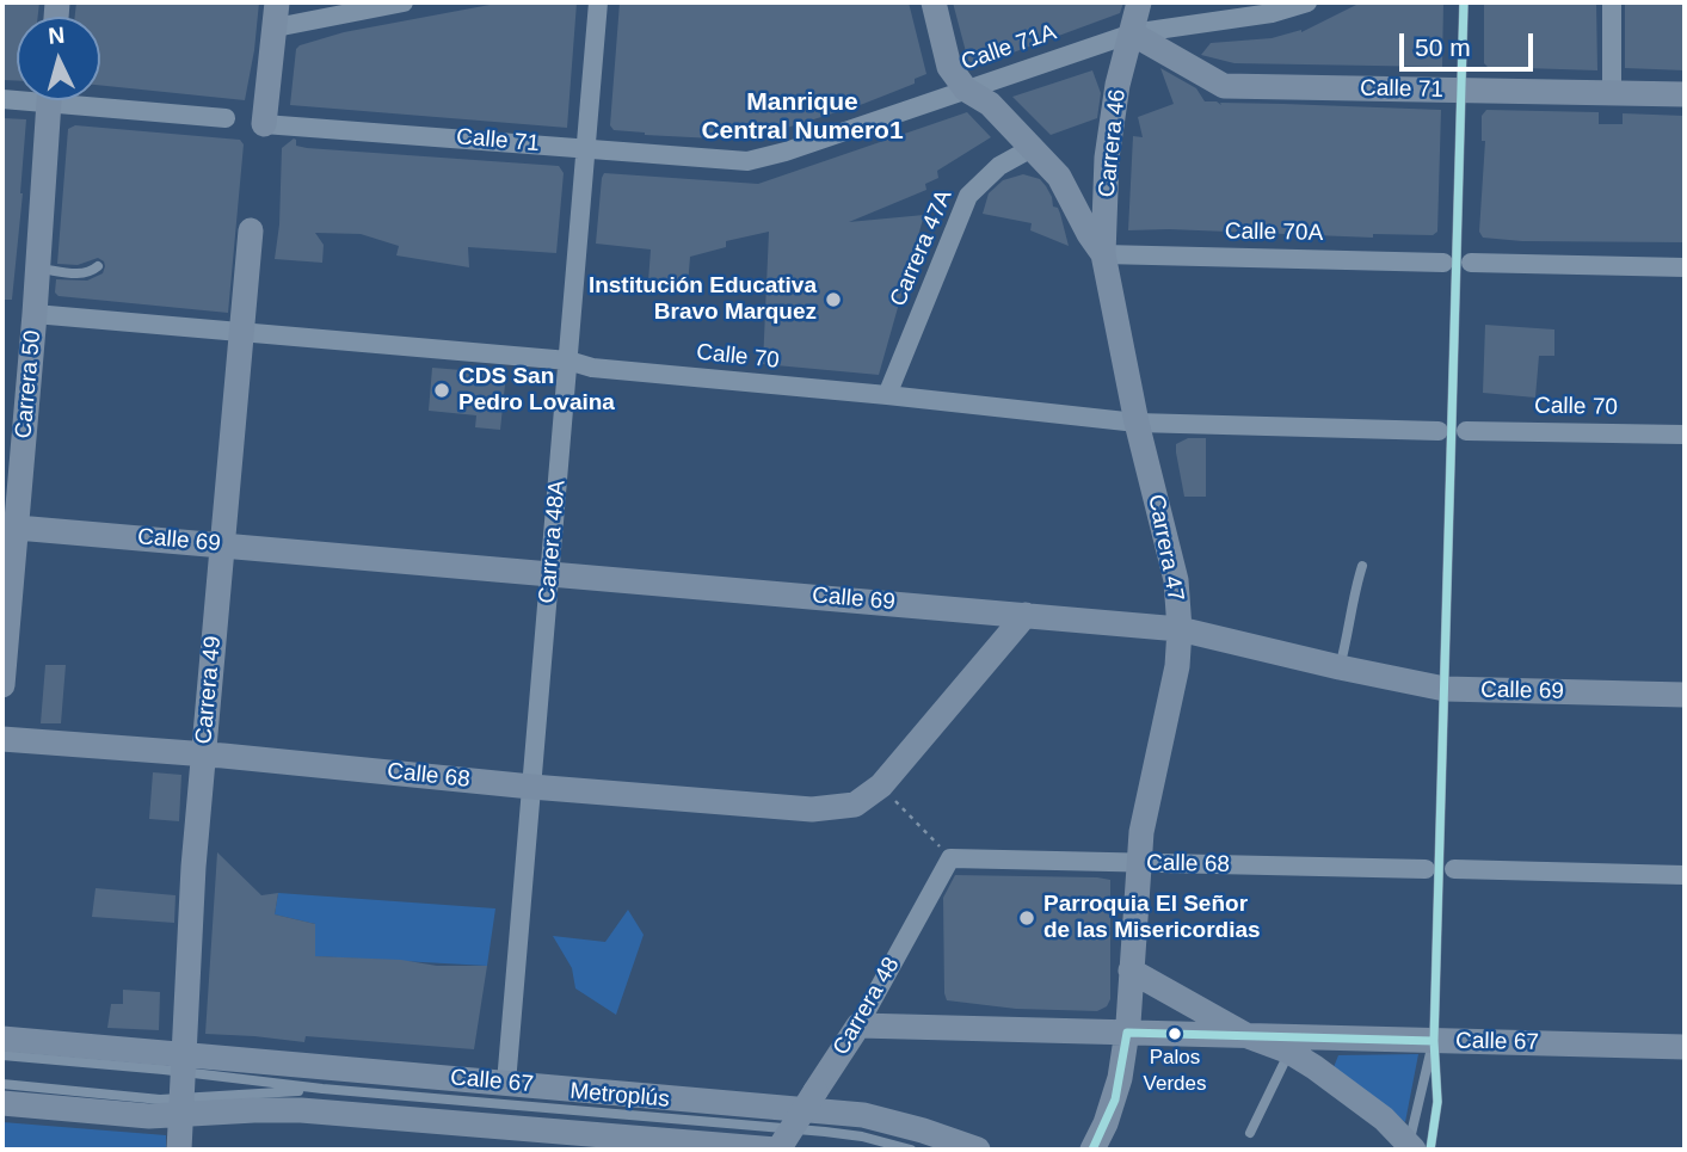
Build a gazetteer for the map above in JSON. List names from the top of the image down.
{
  "streets": {
    "street": [
      "Calle 71A",
      "Calle 71",
      "Carrera 46",
      "Calle 70A",
      "Carrera 47A",
      "Calle 70",
      "Carrera 50",
      "Calle 69",
      "Carrera 48A",
      "Carrera 47",
      "Carrera 49",
      "Calle 68",
      "Carrera 48",
      "Calle 67"
    ],
    "lane": ["Metroplús"]
  },
  "crossings": [
    ["Calle 71A", "Calle 71"],
    ["Calle 71A", "Carrera 46"],
    ["Calle 71A", "Carrera 47"],
    ["Calle 71", "Carrera 46"],
    ["Calle 71", "Carrera 48A"],
    ["Carrera 46", "Calle 70A"],
    ["Carrera 46", "Carrera 47"],
    ["Calle 70A", "Carrera 47"],
    ["Carrera 47A", "Calle 70"],
    ["Carrera 47A", "Carrera 47"],
    ["Calle 70", "Carrera 50"],
    ["Calle 70", "Carrera 48A"],
    ["Calle 70", "Carrera 47"],
    ["Calle 70", "Carrera 49"],
    ["Carrera 50", "Calle 69"],
    ["Calle 69", "Carrera 48A"],
    ["Calle 69", "Carrera 47"],
    ["Calle 69", "Carrera 49"],
    ["Carrera 48A", "Calle 68"],
    ["Carrera 48A", "Calle 67"],
    ["Carrera 47", "Calle 68"],
    ["Carrera 47", "Calle 67"],
    ["Carrera 49", "Calle 68"],
    ["Carrera 49", "Calle 67"],
    ["Carrera 49", "Metroplús"],
    ["Calle 68", "Carrera 48"],
    ["Carrera 48", "Calle 67"],
    ["Calle 67", "Metroplús"]
  ],
  "districts": ["Manrique Central Numero1"],
  "places": [
    "Institución Educativa Bravo Marquez",
    "CDS San Pedro Lovaina",
    "Parroquia El Señor de las Misericordias",
    "Palos Verdes"
  ],
  "scale_bar": "50 m",
  "north": "top"
}
